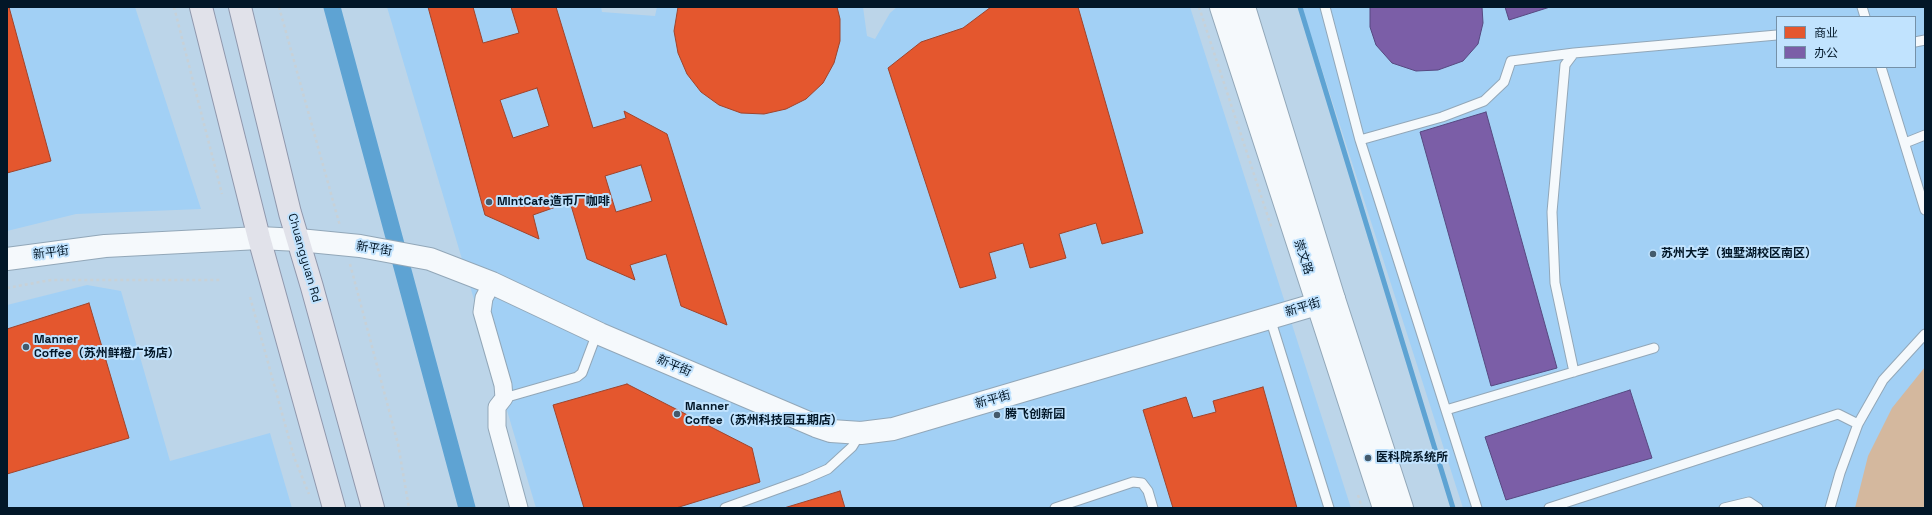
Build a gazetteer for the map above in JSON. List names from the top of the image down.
{
  "streets": {
    "main road": ["新平街", "崇文路", "Chuangyuan Rd"]
  },
  "crossings": [
    ["新平街", "崇文路"],
    ["新平街", "Chuangyuan Rd"]
  ],
  "places": [
    "MintCafe造币厂咖啡",
    "苏州大学（独墅湖校区南区）",
    "Manner Coffee（苏州鲜橙广场店）",
    "Manner Coffee（苏州科技园五期店）",
    "腾飞创新园",
    "医科院系统所"
  ],
  "legend": ["商业", "办公"]
}
